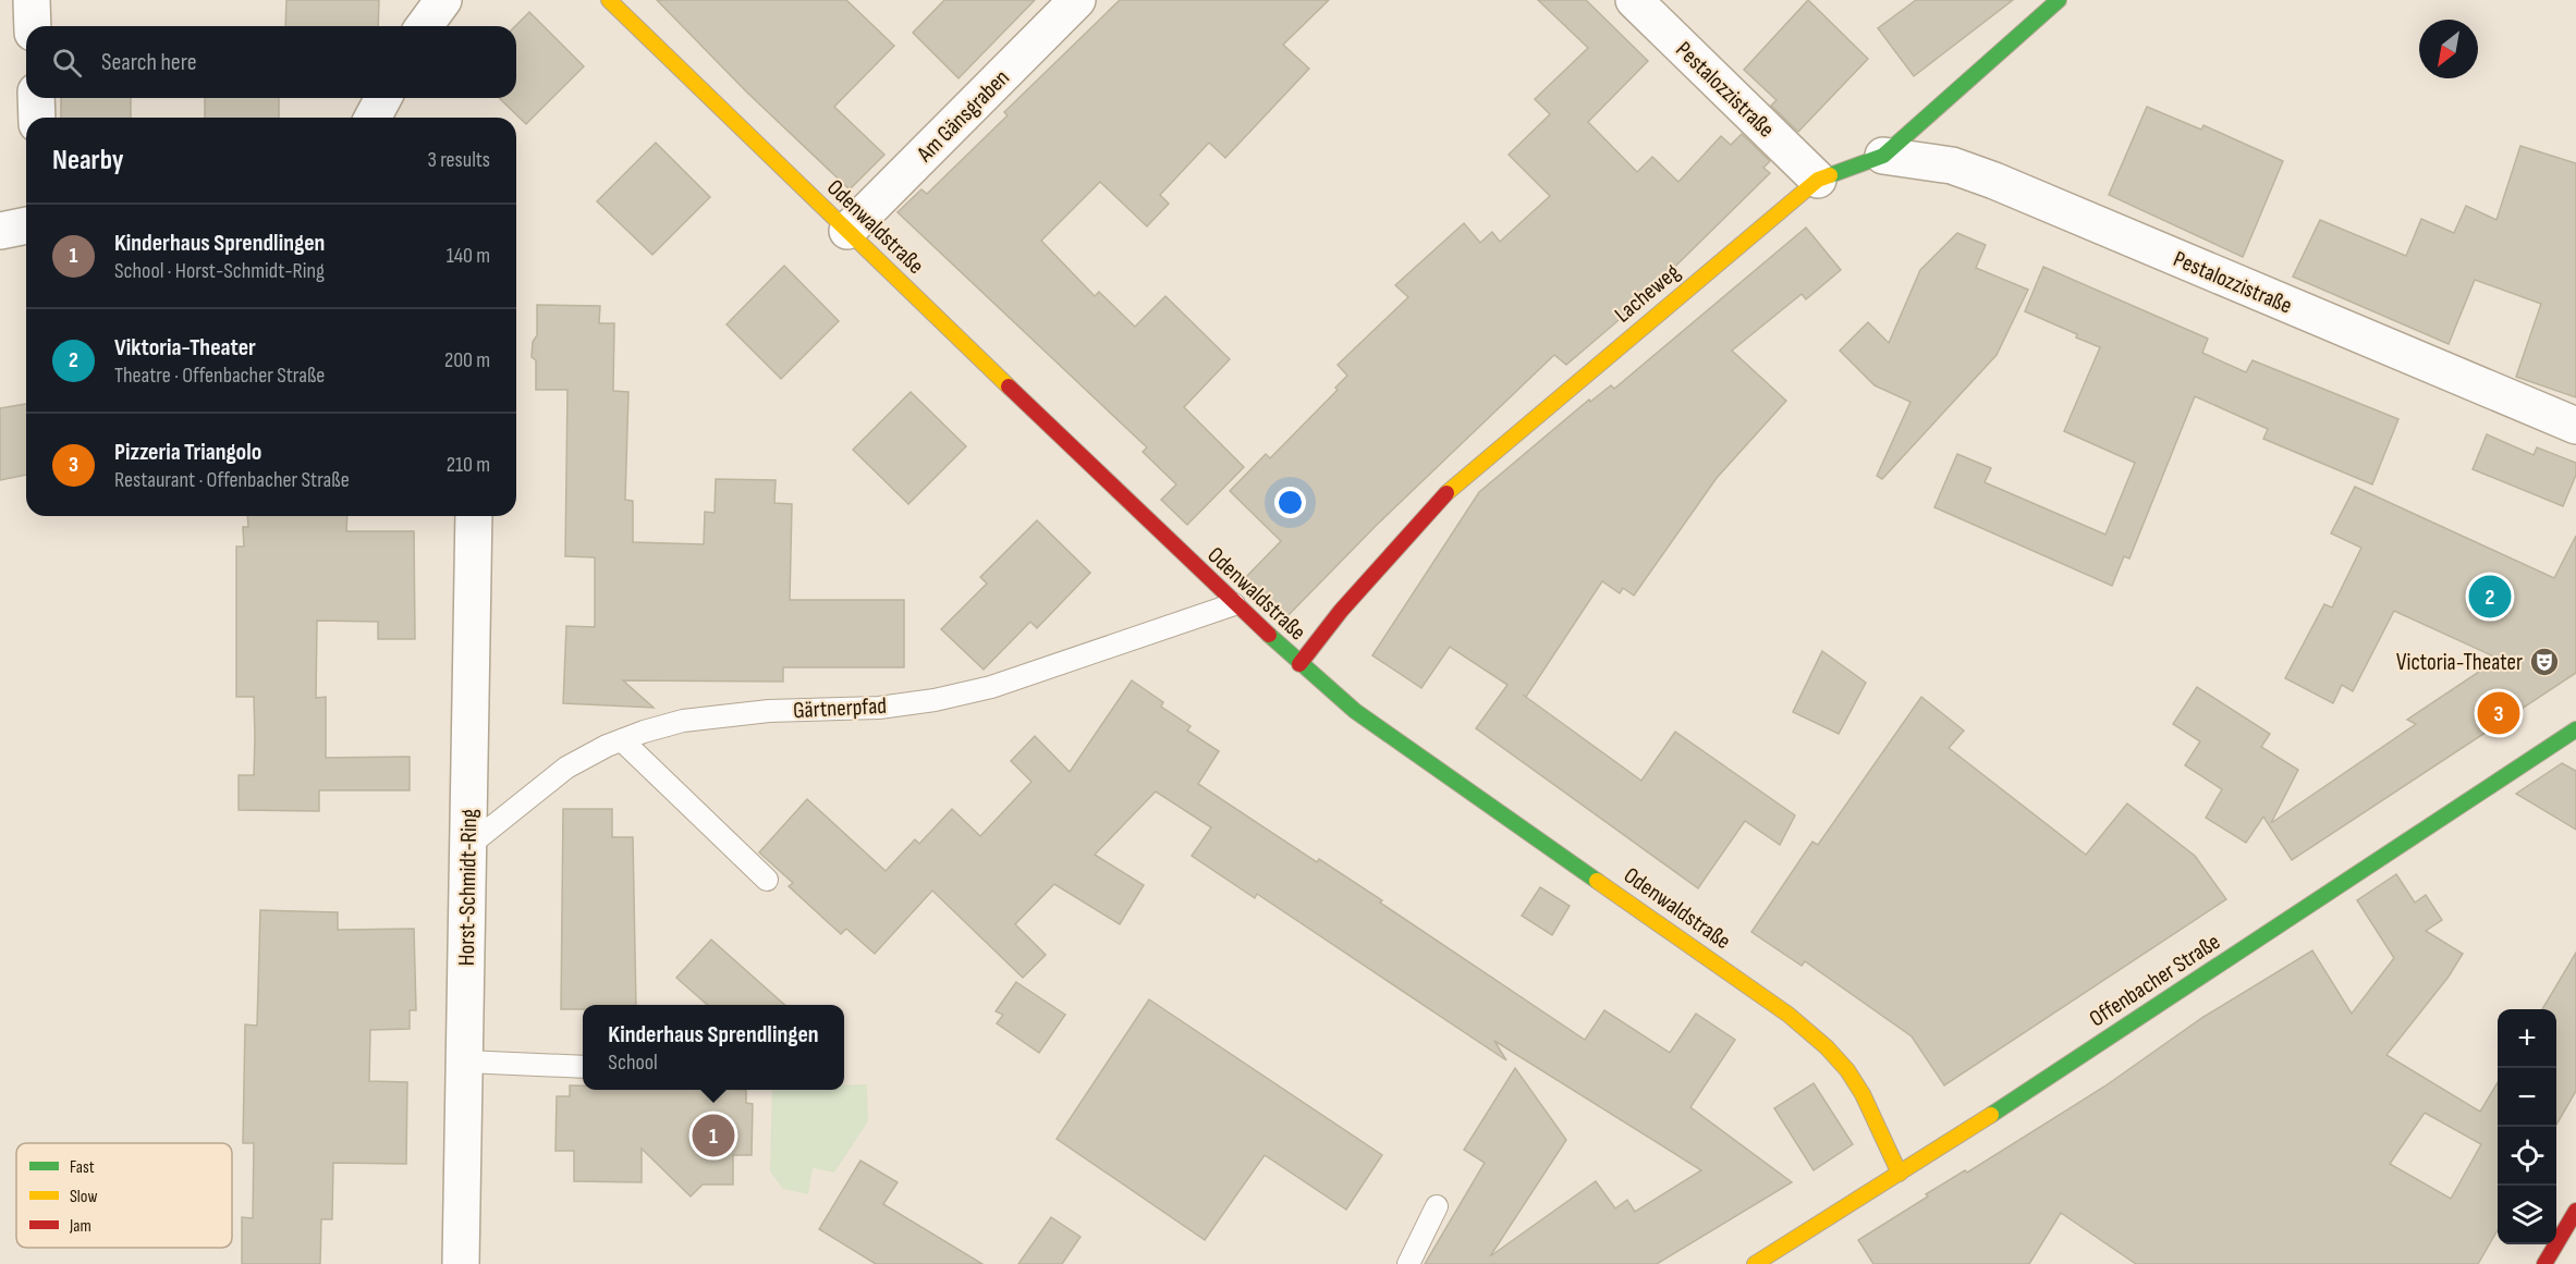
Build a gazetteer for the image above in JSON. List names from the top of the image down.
{
  "streets": {
    "street": [
      "Pestalozzistraße",
      "Am Gänsgraben",
      "Odenwaldstraße",
      "Lacheweg",
      "Horst-Schmidt-Ring",
      "Offenbacher Straße"
    ],
    "lane": ["Gärtnerpfad"]
  },
  "crossings": [
    ["Pestalozzistraße", "Lacheweg"],
    ["Am Gänsgraben", "Odenwaldstraße"],
    ["Odenwaldstraße", "Lacheweg"],
    ["Odenwaldstraße", "Gärtnerpfad"],
    ["Odenwaldstraße", "Offenbacher Straße"],
    ["Gärtnerpfad", "Horst-Schmidt-Ring"]
  ],
  "places": {
    "theatre": ["Victoria-Theater"]
  },
  "legend": ["Fast", "Slow", "Jam"],
  "north": "bottom left",
  "page": {
    "search": "Search here",
    "heading": ["Nearby", "3 results"],
    "list": [
      {
        "mark": "1",
        "name": "Kinderhaus Sprendlingen",
        "note": "School · Horst-Schmidt-Ring",
        "value": "140 m"
      },
      {
        "mark": "2",
        "name": "Viktoria-Theater",
        "note": "Theatre · Offenbacher Straße",
        "value": "200 m"
      },
      {
        "mark": "3",
        "name": "Pizzeria Triangolo",
        "note": "Restaurant · Offenbacher Straße",
        "value": "210 m"
      }
    ],
    "pins": ["2", "3", "1"],
    "popup": ["Kinderhaus Sprendlingen", "School"],
    "map_buttons": ["+", "−"]
  }
}
